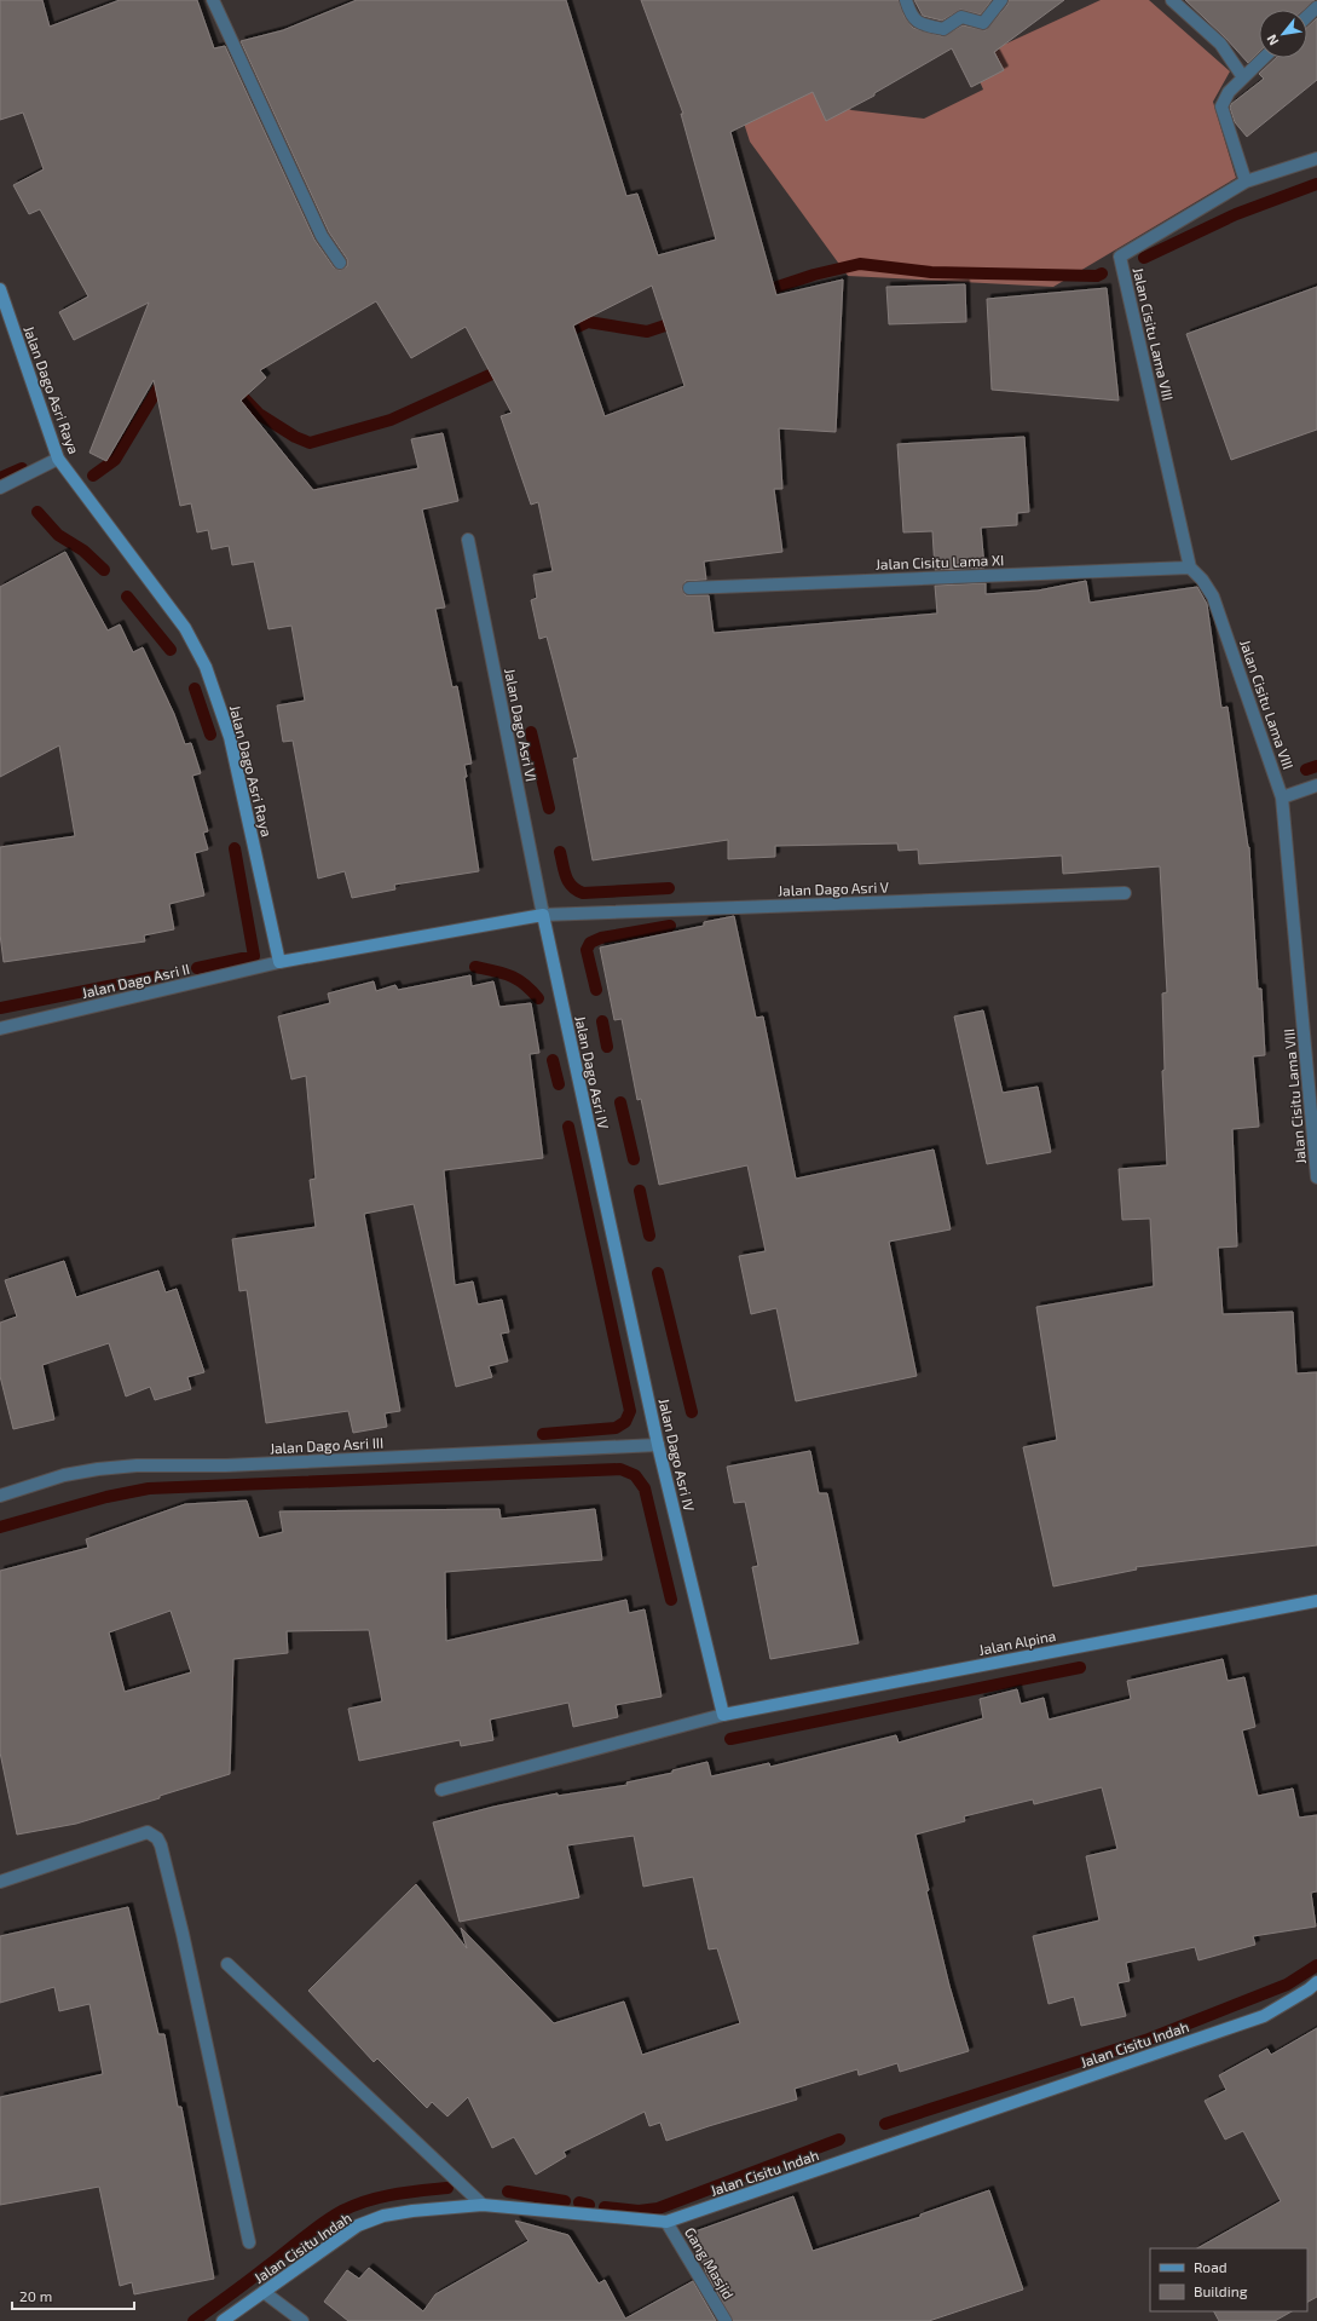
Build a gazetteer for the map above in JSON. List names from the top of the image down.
{
  "streets": {
    "street": [
      "Jalan Cisitu Lama VIII",
      "Jalan Dago Asri Raya",
      "Jalan Cisitu Lama XI",
      "Jalan Dago Asri VI",
      "Jalan Dago Asri V",
      "Jalan Dago Asri II",
      "Jalan Dago Asri IV",
      "Jalan Dago Asri III",
      "Jalan Alpina",
      "Jalan Cisitu Indah",
      "Gang Masjid"
    ]
  },
  "crossings": [
    ["Jalan Cisitu Lama VIII", "Jalan Cisitu Lama XI"],
    ["Jalan Dago Asri Raya", "Jalan Dago Asri II"],
    ["Jalan Dago Asri VI", "Jalan Dago Asri V"],
    ["Jalan Dago Asri VI", "Jalan Dago Asri IV"],
    ["Jalan Dago Asri V", "Jalan Dago Asri IV"],
    ["Jalan Dago Asri IV", "Jalan Dago Asri III"],
    ["Jalan Dago Asri IV", "Jalan Alpina"],
    ["Jalan Cisitu Indah", "Gang Masjid"]
  ],
  "legend": ["Road", "Building"],
  "scale_bar": "20 m",
  "north": "bottom left"
}
